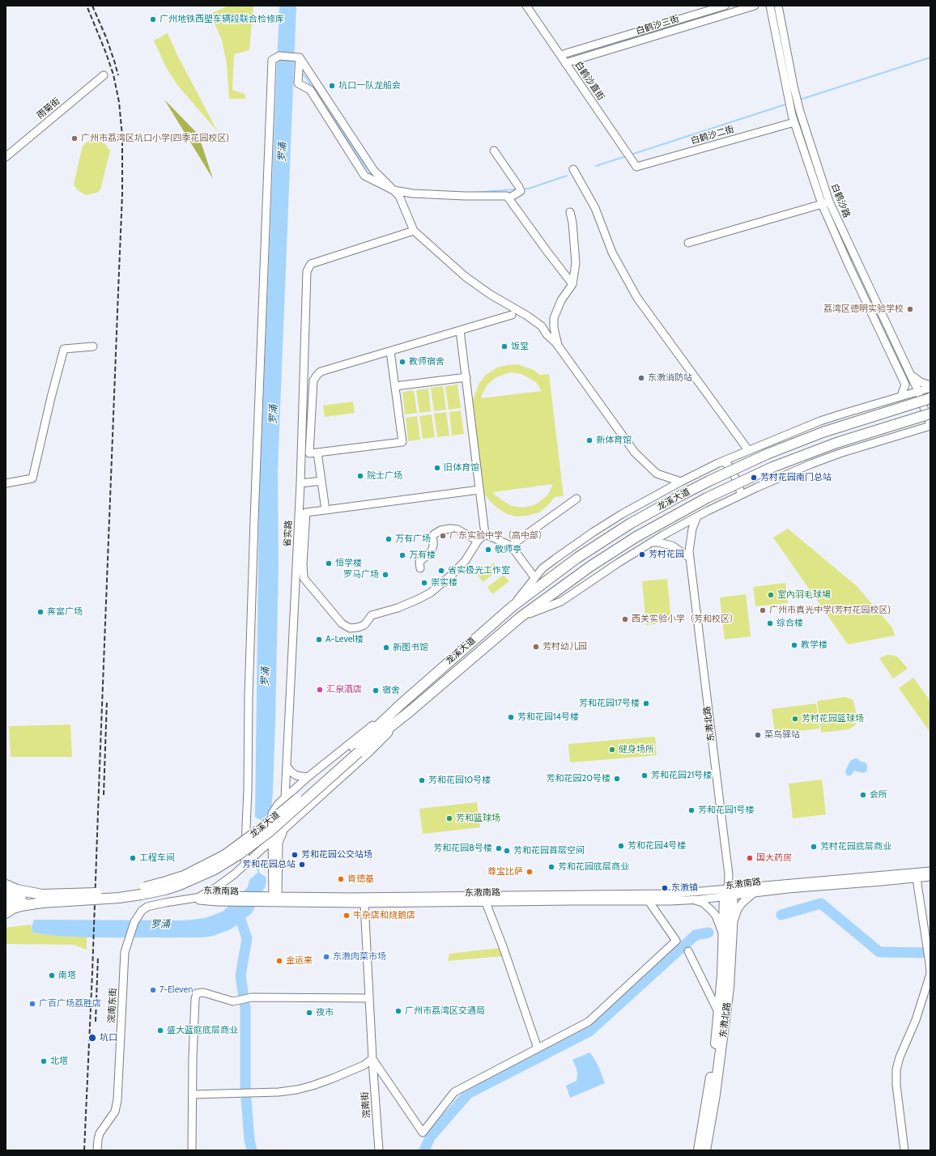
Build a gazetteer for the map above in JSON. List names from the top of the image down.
{
  "streets": {
    "main road": ["龙溪大道", "东漖北路"],
    "street": [
      "白鹤沙三街",
      "白鹤沙直街",
      "雨菊街",
      "白鹤沙二街",
      "白鹤沙路",
      "省实路",
      "东漖南路",
      "浣南东街",
      "浣南街"
    ]
  },
  "crossings": [
    ["白鹤沙三街", "白鹤沙直街"],
    ["白鹤沙直街", "白鹤沙二街"],
    ["白鹤沙二街", "白鹤沙路"],
    ["东漖北路", "东漖南路"],
    ["东漖南路", "浣南东街"],
    ["东漖南路", "浣南街"]
  ],
  "water": ["罗涌"],
  "places": [
    "广州地铁西塱车辆段联合检修库",
    "坑口一队龙船会",
    "广州市荔湾区坑口小学(四季花园校区)",
    "荔湾区德明实验学校",
    "饭堂",
    "教师宿舍",
    "东漖消防站",
    "新体育馆",
    "旧体育馆",
    "院士广场",
    "芳村花园南门总站",
    "广东实验中学（高中部）",
    "万有广场",
    "敬师亭",
    "芳村花园",
    "万有楼",
    "恒学楼",
    "省实极光工作室",
    "罗马广场",
    "崇实楼",
    "室內羽毛球場",
    "广州市真光中学(芳村花园校区)",
    "奔富广场",
    "西关实验小学（芳和校区）",
    "综合楼",
    "A-Level楼",
    "教学楼",
    "芳村幼儿园",
    "新图书馆",
    "汇泉酒店",
    "宿舍",
    "芳和花园17号楼",
    "芳和花园14号楼",
    "芳村花园篮球场",
    "菜鸟驿站",
    "健身场所",
    "芳和花园21号楼",
    "芳和花园20号楼",
    "芳和花园10号楼",
    "会所",
    "芳和花园1号楼",
    "芳和篮球场",
    "芳和花园4号楼",
    "芳村花园底层商业",
    "芳和花园8号楼",
    "芳和花园首层空间",
    "芳和花园公交站场",
    "工程车间",
    "国大药房",
    "芳和花园总站",
    "芳和花园底层商业",
    "尊宝比萨",
    "肯德基",
    "东漖镇",
    "牛杂店和烧鹅店",
    "东漖肉菜市场",
    "金运来",
    "南塔",
    "7-Eleven",
    "广百广场荔胜店",
    "广州市荔湾区交通局",
    "夜市",
    "盛大蓝庭底层商业",
    "坑口",
    "北塔"
  ]
}
